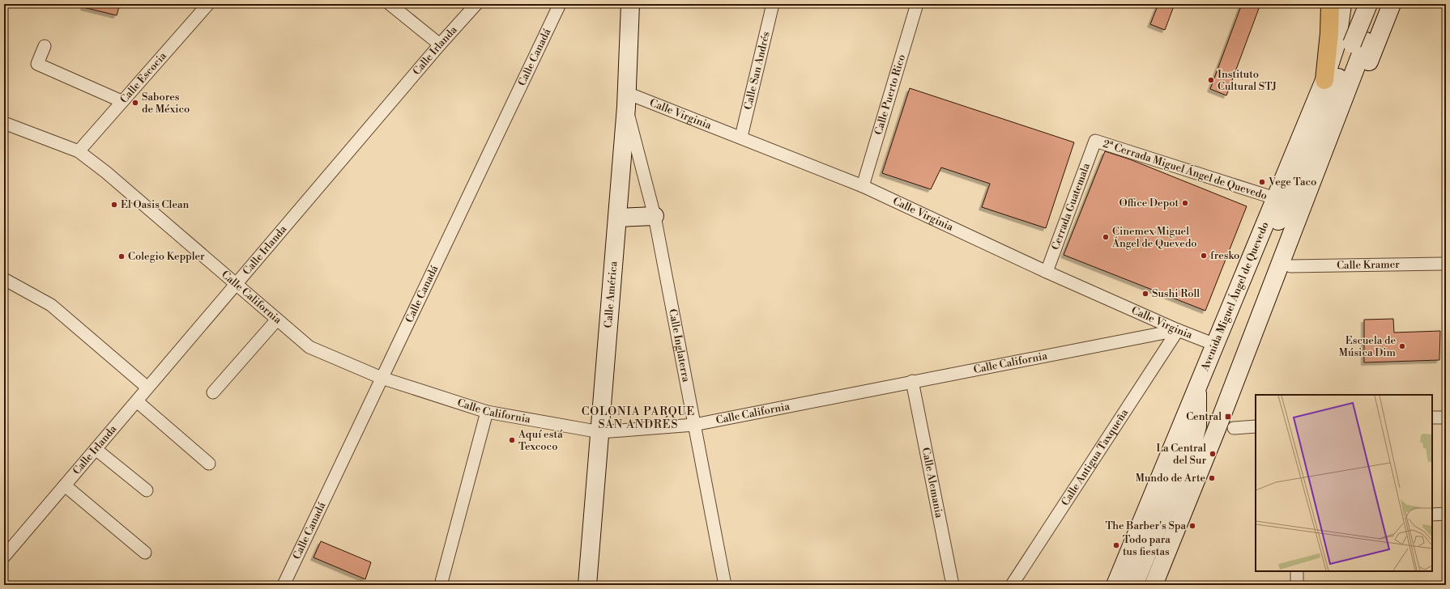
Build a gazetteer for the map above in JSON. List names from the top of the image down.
{
  "streets": {
    "main road": ["Calle América", "Avenida Miguel Ángel de Quevedo"],
    "street": [
      "Calle Irlanda",
      "Calle Canadá",
      "Calle San Andrés",
      "Calle Escocia",
      "Calle Puerto Rico",
      "Calle Virginia",
      "2ª Cerrada Miguel Ángel de Quevedo",
      "Cerrada Guatemala",
      "Calle Kramer",
      "Calle California",
      "Calle Inglaterra",
      "Calle Antigua Taxqueña",
      "Calle Alemania"
    ]
  },
  "crossings": [
    ["Calle Irlanda", "Calle California"],
    ["Calle Canadá", "Calle California"],
    ["Calle San Andrés", "Calle Virginia"],
    ["Calle Escocia", "Calle California"],
    ["Calle Puerto Rico", "Calle Virginia"],
    ["Calle Virginia", "Cerrada Guatemala"],
    ["Calle Virginia", "Calle América"],
    ["Calle Virginia", "Avenida Miguel Ángel de Quevedo"],
    ["Calle Virginia", "Calle California"],
    ["Calle Virginia", "Calle Inglaterra"],
    ["Calle Virginia", "Calle Antigua Taxqueña"],
    ["2ª Cerrada Miguel Ángel de Quevedo", "Cerrada Guatemala"],
    ["2ª Cerrada Miguel Ángel de Quevedo", "Avenida Miguel Ángel de Quevedo"],
    ["Calle Kramer", "Avenida Miguel Ángel de Quevedo"],
    ["Calle América", "Calle California"],
    ["Calle América", "Calle Inglaterra"],
    ["Calle California", "Calle Inglaterra"],
    ["Calle California", "Calle Antigua Taxqueña"],
    ["Calle California", "Calle Alemania"]
  ],
  "districts": ["COLONIA PARQUE SAN ANDRÉS"],
  "places": {
    "other": [
      "Instituto Cultural STJ",
      "Sabores de México",
      "Vege Taco",
      "Office Depot",
      "El Oasis Clean",
      "Cinemex Miguel Ángel de Quevedo",
      "fresko",
      "Colegio Keppler",
      "Sushi Roll",
      "Escuela de Música Dim",
      "Aquí está Texcoco",
      "La Central del Sur",
      "Mundo de Arte",
      "The Barber's Spa",
      "Todo para tus fiestas"
    ],
    "transit": ["Central"]
  }
}
